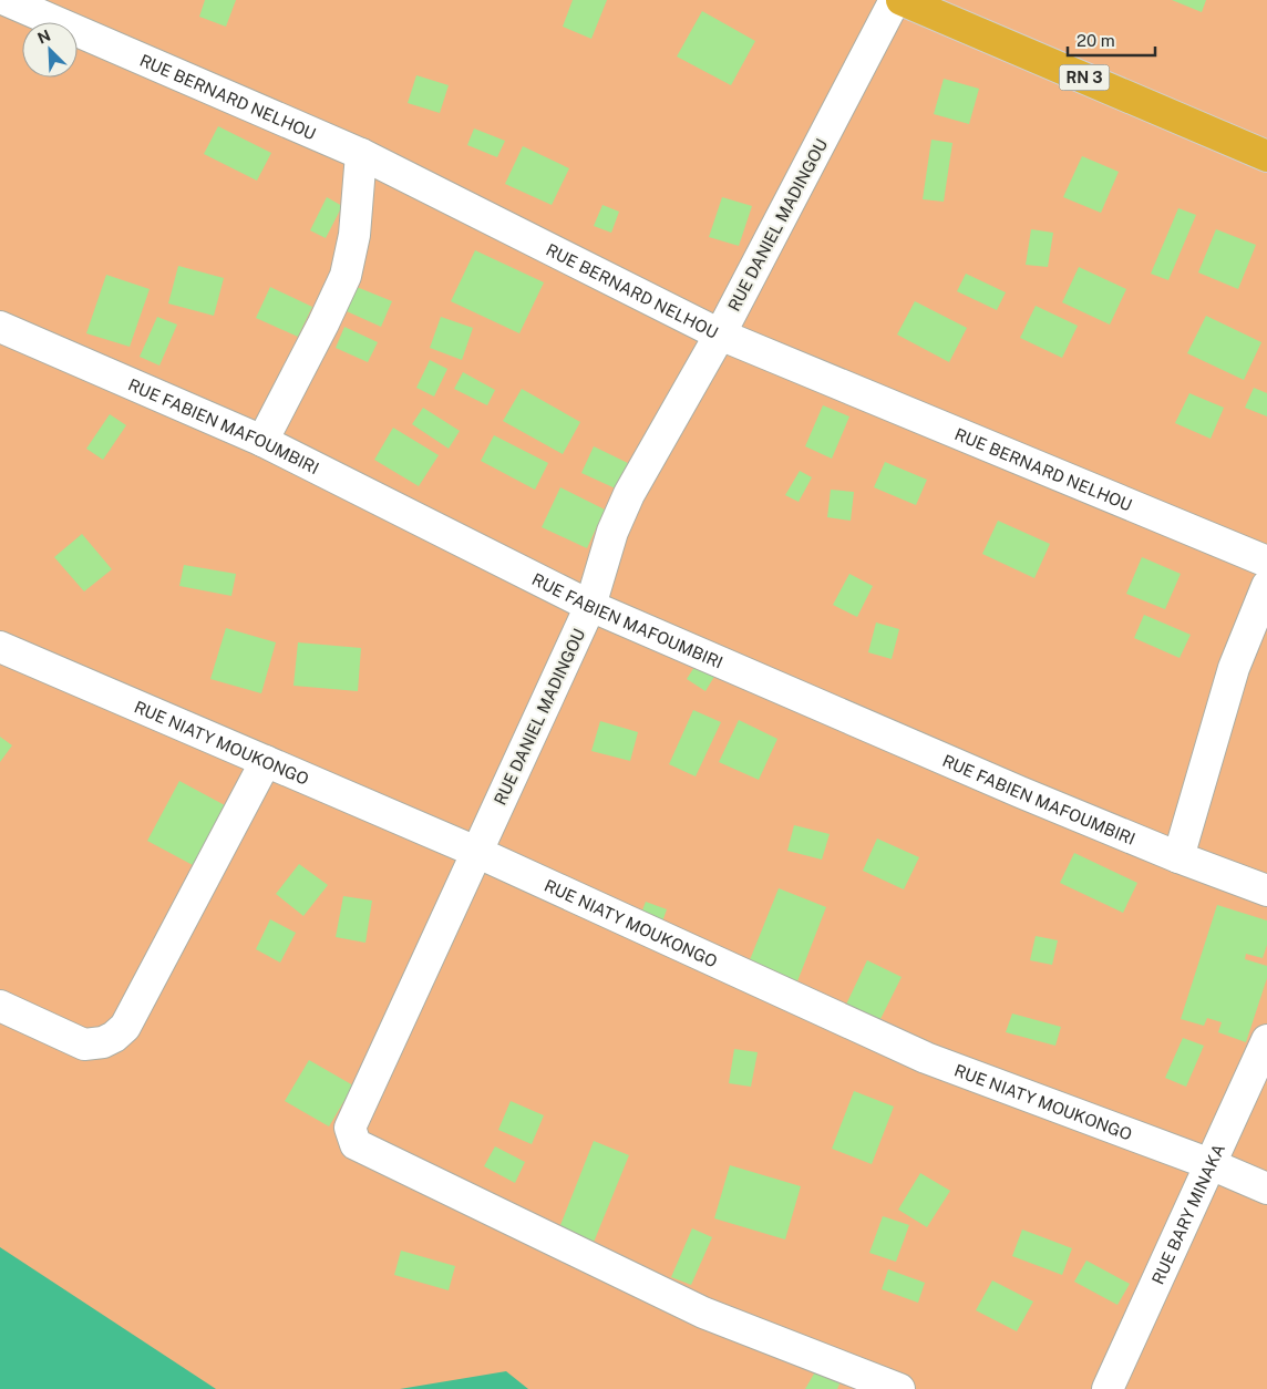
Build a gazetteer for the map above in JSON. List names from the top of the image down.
{
  "streets": {
    "highway": ["RN 3"],
    "street": [
      "RUE BERNARD NELHOU",
      "RUE DANIEL MADINGOU",
      "RUE FABIEN MAFOUMBIRI",
      "RUE NIATY MOUKONGO",
      "RUE BARY MINAKA"
    ]
  },
  "crossings": [
    ["RUE BERNARD NELHOU", "RUE DANIEL MADINGOU"],
    ["RUE DANIEL MADINGOU", "RUE FABIEN MAFOUMBIRI"],
    ["RUE DANIEL MADINGOU", "RUE NIATY MOUKONGO"],
    ["RUE NIATY MOUKONGO", "RUE BARY MINAKA"]
  ],
  "scale_bar": "20 m",
  "north": "top left"
}
